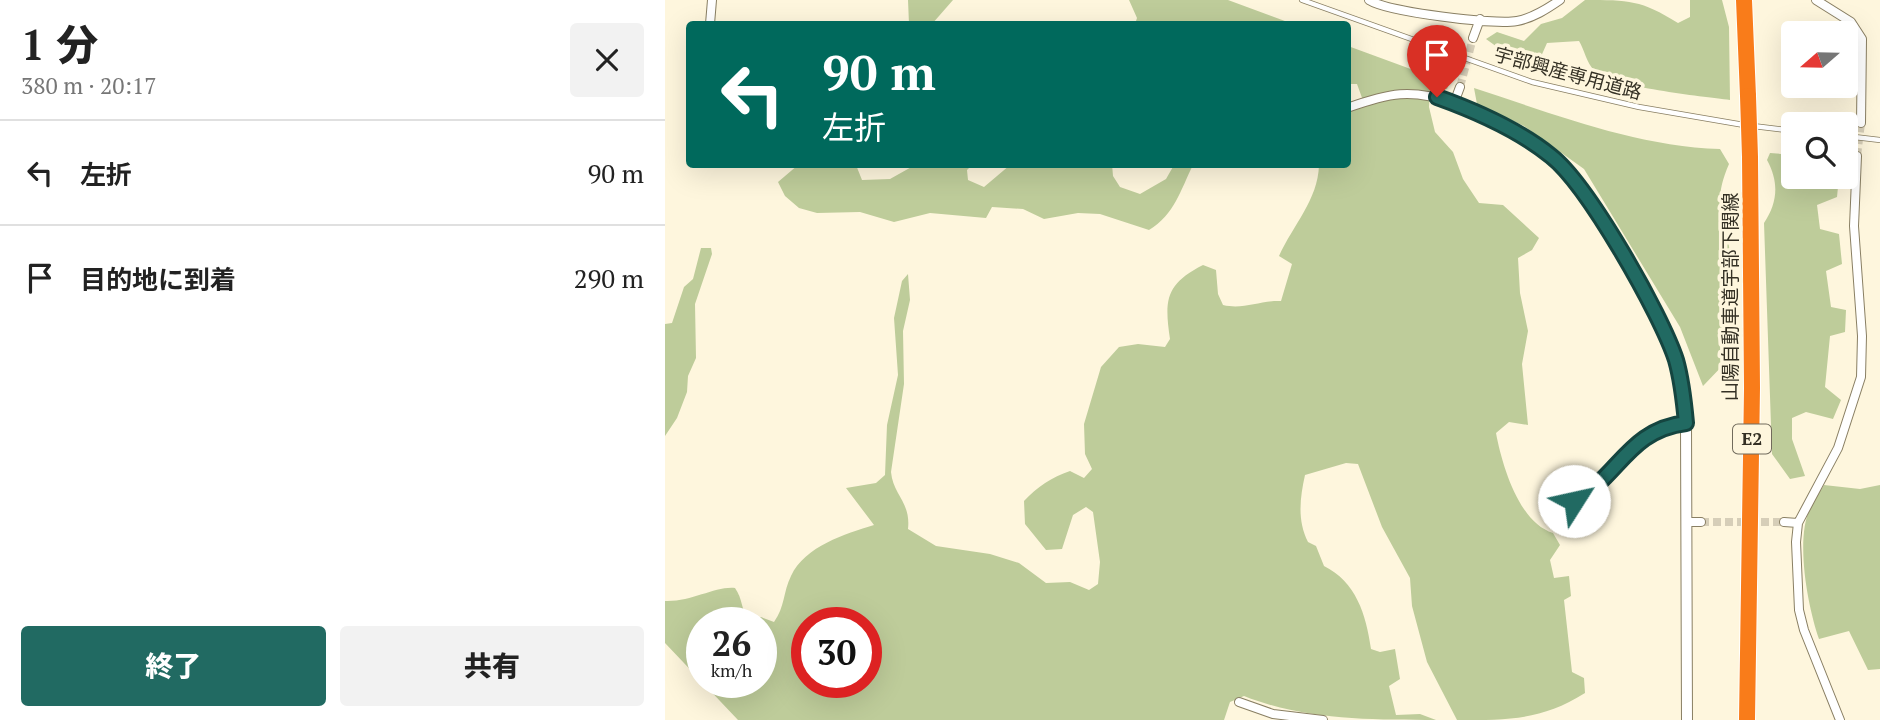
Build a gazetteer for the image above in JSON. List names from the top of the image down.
{
  "streets": {
    "highway": ["山陽自動車道宇部下関線", "E2"],
    "lane": ["宇部興産専用道路"]
  },
  "north": "left",
  "page": {
    "heading": ["1 分", "380 m · 20:17"],
    "turn": ["90 m", "左折"],
    "list": [
      {
        "name": "左折",
        "value": "90 m"
      },
      {
        "name": "目的地に到着",
        "value": "290 m"
      }
    ],
    "speed": "26 km/h",
    "limit": "30",
    "buttons": ["終了", "共有"]
  }
}
